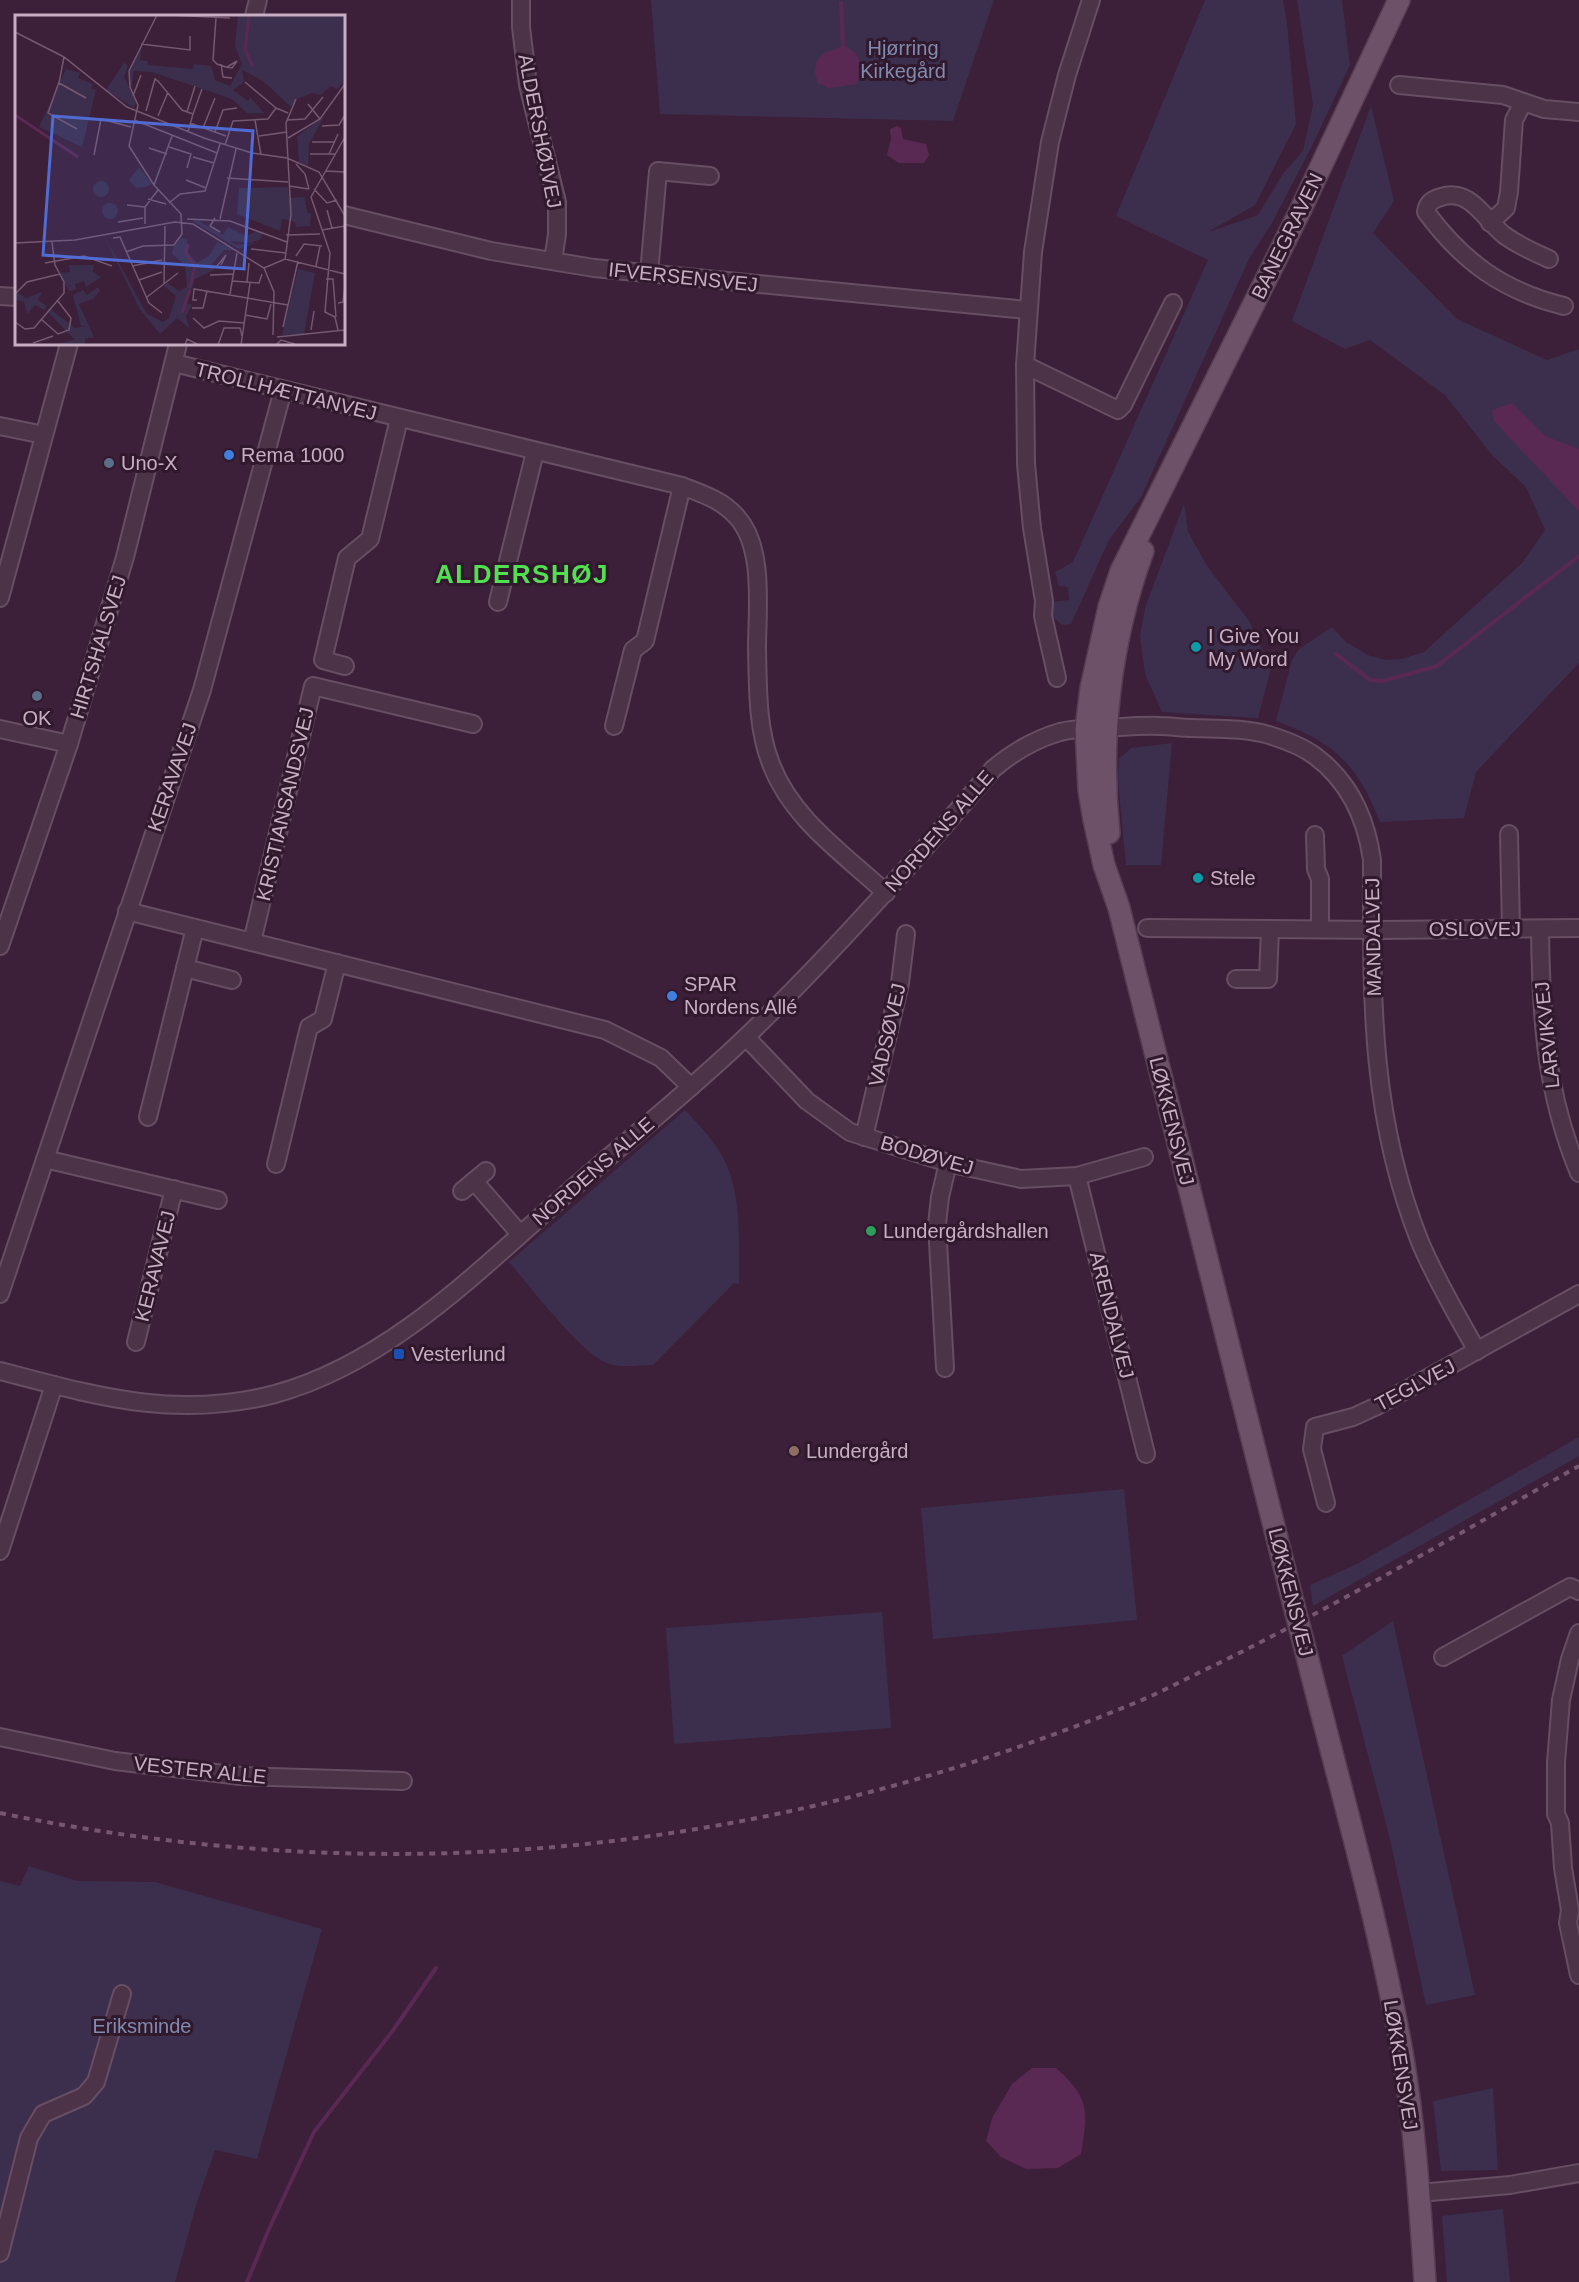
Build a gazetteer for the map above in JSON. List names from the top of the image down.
{
  "streets": {
    "main road": ["BANEGRAVEN", "LØKKENSVEJ"],
    "street": [
      "ALDERSHØJVEJ",
      "IFVERSENSVEJ",
      "TROLLHÆTTANVEJ",
      "HIRTSHALSVEJ",
      "KERAVAVEJ",
      "KRISTIANSANDSVEJ",
      "NORDENS ALLE",
      "OSLOVEJ",
      "MANDALVEJ",
      "VADSØVEJ",
      "LARVIKVEJ",
      "BODØVEJ",
      "ARENDALVEJ",
      "TEGLVEJ",
      "VESTER ALLE"
    ]
  },
  "crossings": [
    ["ALDERSHØJVEJ", "IFVERSENSVEJ"],
    ["BANEGRAVEN", "NORDENS ALLE"],
    ["BANEGRAVEN", "MANDALVEJ"],
    ["BANEGRAVEN", "LØKKENSVEJ"],
    ["TROLLHÆTTANVEJ", "HIRTSHALSVEJ"],
    ["TROLLHÆTTANVEJ", "KERAVAVEJ"],
    ["TROLLHÆTTANVEJ", "NORDENS ALLE"],
    ["NORDENS ALLE", "MANDALVEJ"],
    ["NORDENS ALLE", "LØKKENSVEJ"],
    ["NORDENS ALLE", "BODØVEJ"],
    ["OSLOVEJ", "MANDALVEJ"],
    ["OSLOVEJ", "LARVIKVEJ"],
    ["MANDALVEJ", "LØKKENSVEJ"],
    ["MANDALVEJ", "TEGLVEJ"],
    ["VADSØVEJ", "BODØVEJ"],
    ["BODØVEJ", "ARENDALVEJ"]
  ],
  "districts": ["ALDERSHØJ"],
  "parks": ["Hjørring Kirkegård", "Eriksminde"],
  "places": {
    "other": [
      "Rema 1000",
      "Uno-X",
      "I Give You My Word",
      "OK",
      "Stele",
      "SPAR Nordens Allé",
      "Lundergårdshallen",
      "Lundergård"
    ],
    "transit": ["Vesterlund"]
  }
}
